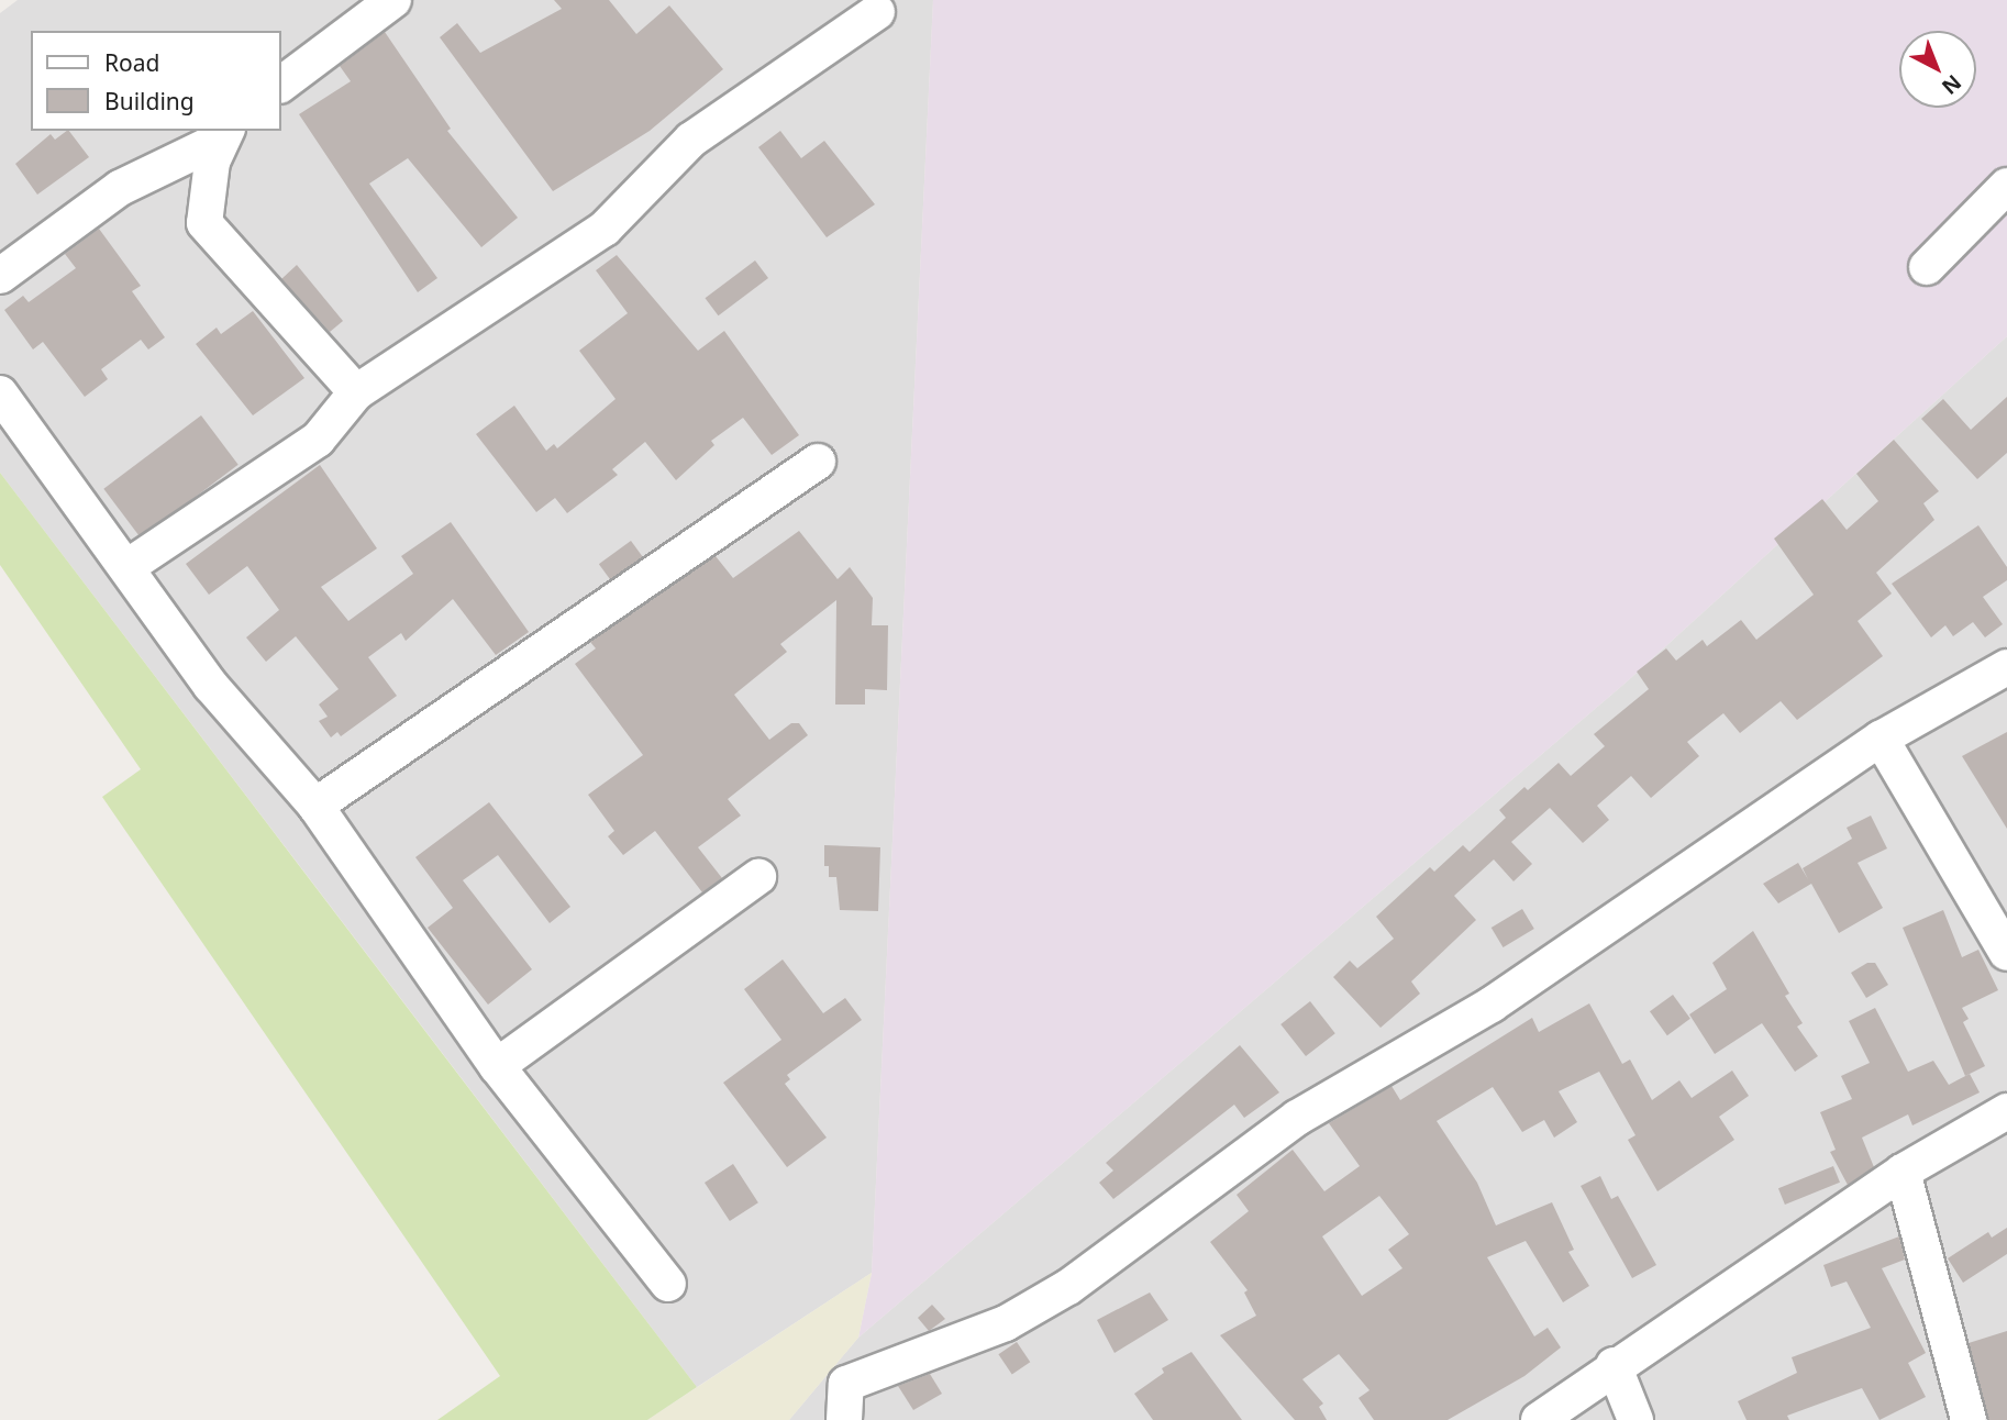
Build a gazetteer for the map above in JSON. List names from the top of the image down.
{
  "legend": ["Road", "Building"],
  "north": "bottom right"
}
